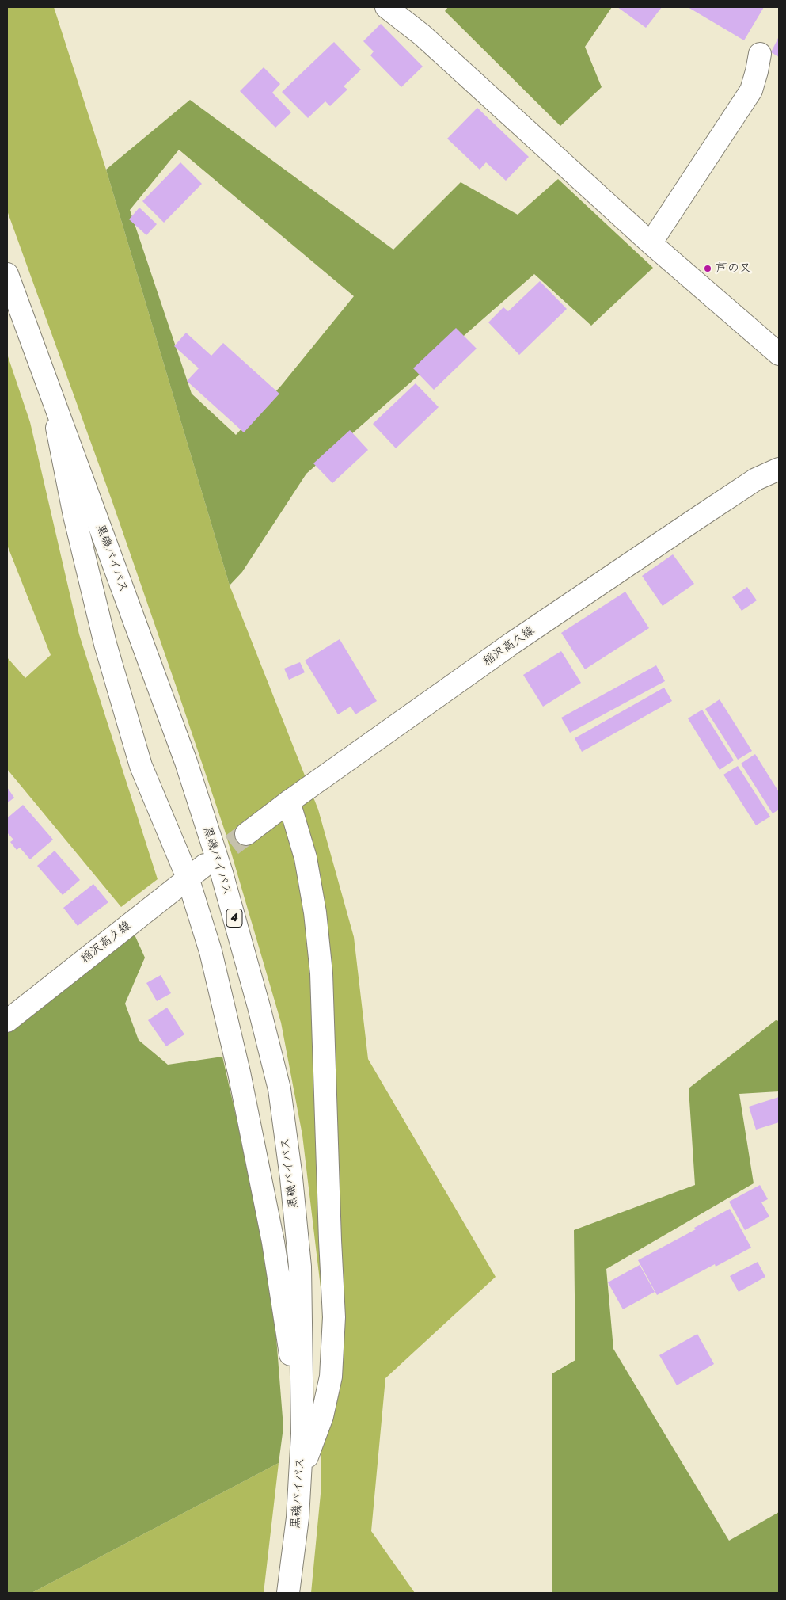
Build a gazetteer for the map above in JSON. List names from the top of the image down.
{
  "streets": {
    "main road": ["黒磯バイパス", "稲沢高久線", "4"]
  },
  "crossings": [
    ["黒磯バイパス", "4"],
    ["稲沢高久線", "4"]
  ],
  "places": ["芦の又"]
}
